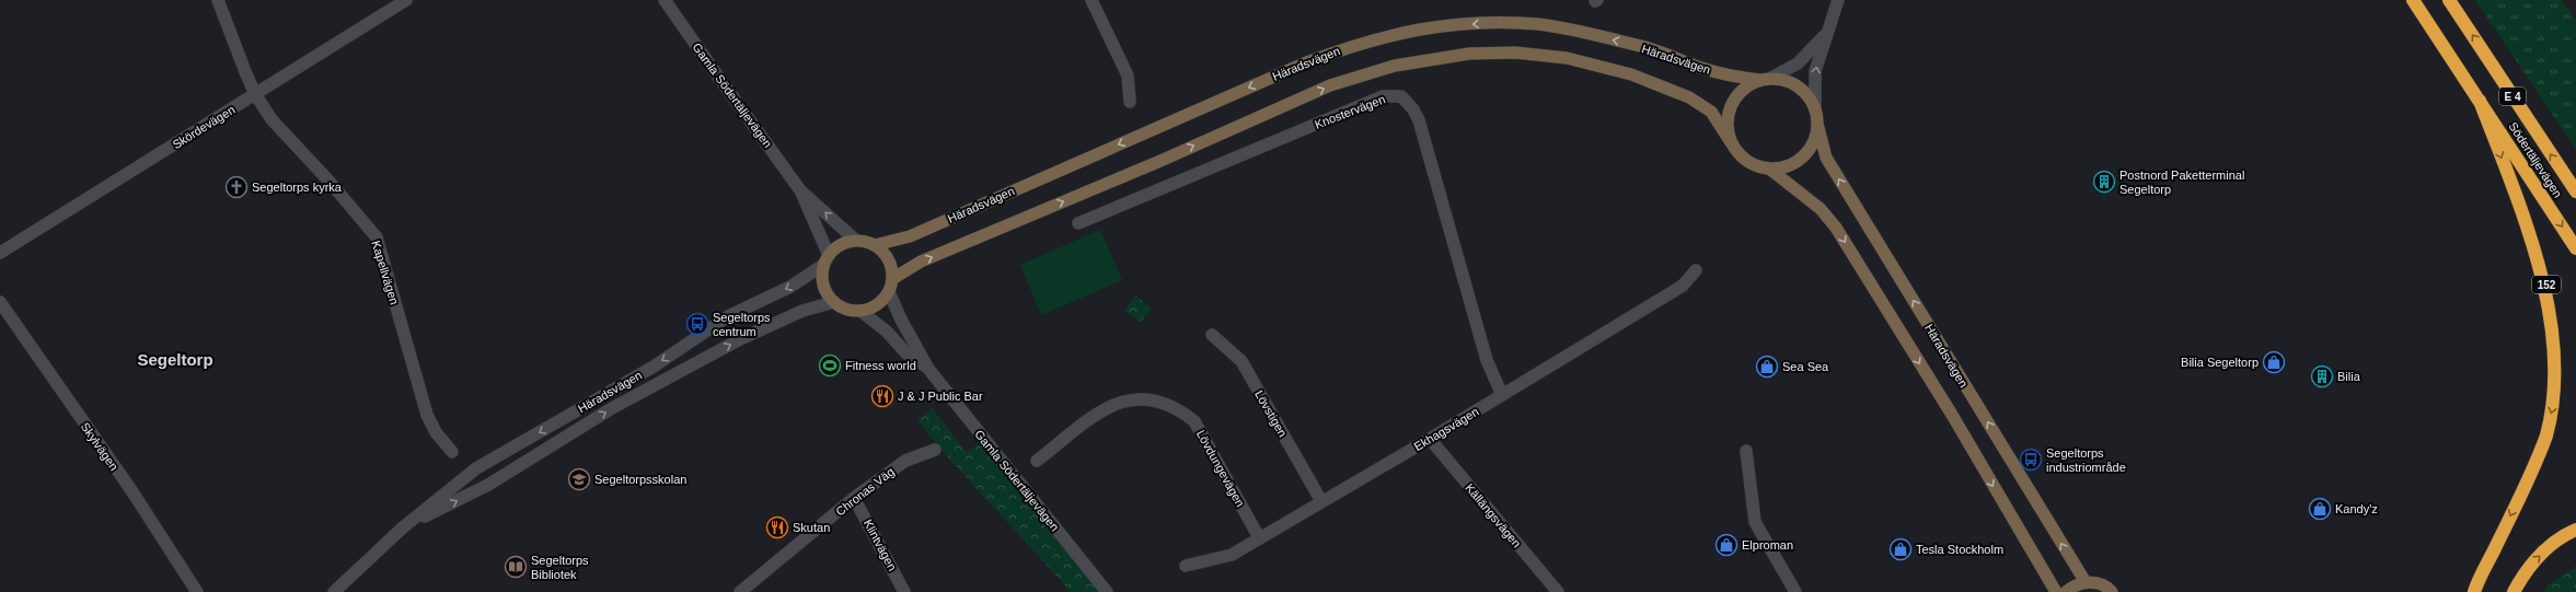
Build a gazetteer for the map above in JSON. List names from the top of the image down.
{
  "streets": {
    "highway": ["E 4", "Södertäljevägen", "152"],
    "main road": ["Häradsvägen"],
    "street": [
      "Gamla Södertäljevägen",
      "Knostervägen",
      "Skördevägen",
      "Kapellvägen",
      "Lövstigen",
      "Ekhagsvägen",
      "Skylvägen",
      "Lövdungevägen",
      "Chronas Väg",
      "Källängsvägen",
      "Klintvägen"
    ]
  },
  "crossings": [
    ["Häradsvägen", "Gamla Södertäljevägen"],
    ["Knostervägen", "Ekhagsvägen"],
    ["Skördevägen", "Kapellvägen"],
    ["Södertäljevägen", "152"],
    ["Lövstigen", "Ekhagsvägen"],
    ["Ekhagsvägen", "Lövdungevägen"],
    ["Ekhagsvägen", "Källängsvägen"],
    ["Chronas Väg", "Klintvägen"]
  ],
  "districts": ["Segeltorp"],
  "places": {
    "building": ["Postnord Paketterminal Segeltorp", "Bilia"],
    "church": ["Segeltorps kyrka"],
    "bus stop": ["Segeltorps centrum", "Segeltorps industriområde"],
    "shop": [
      "Bilia Segeltorp",
      "Sea Sea",
      "Kandy'z",
      "Elproman",
      "Tesla Stockholm"
    ],
    "sports": ["Fitness world"],
    "restaurant": ["J & J Public Bar", "Skutan"],
    "school or university": ["Segeltorpsskolan"],
    "library": ["Segeltorps Bibliotek"]
  }
}
